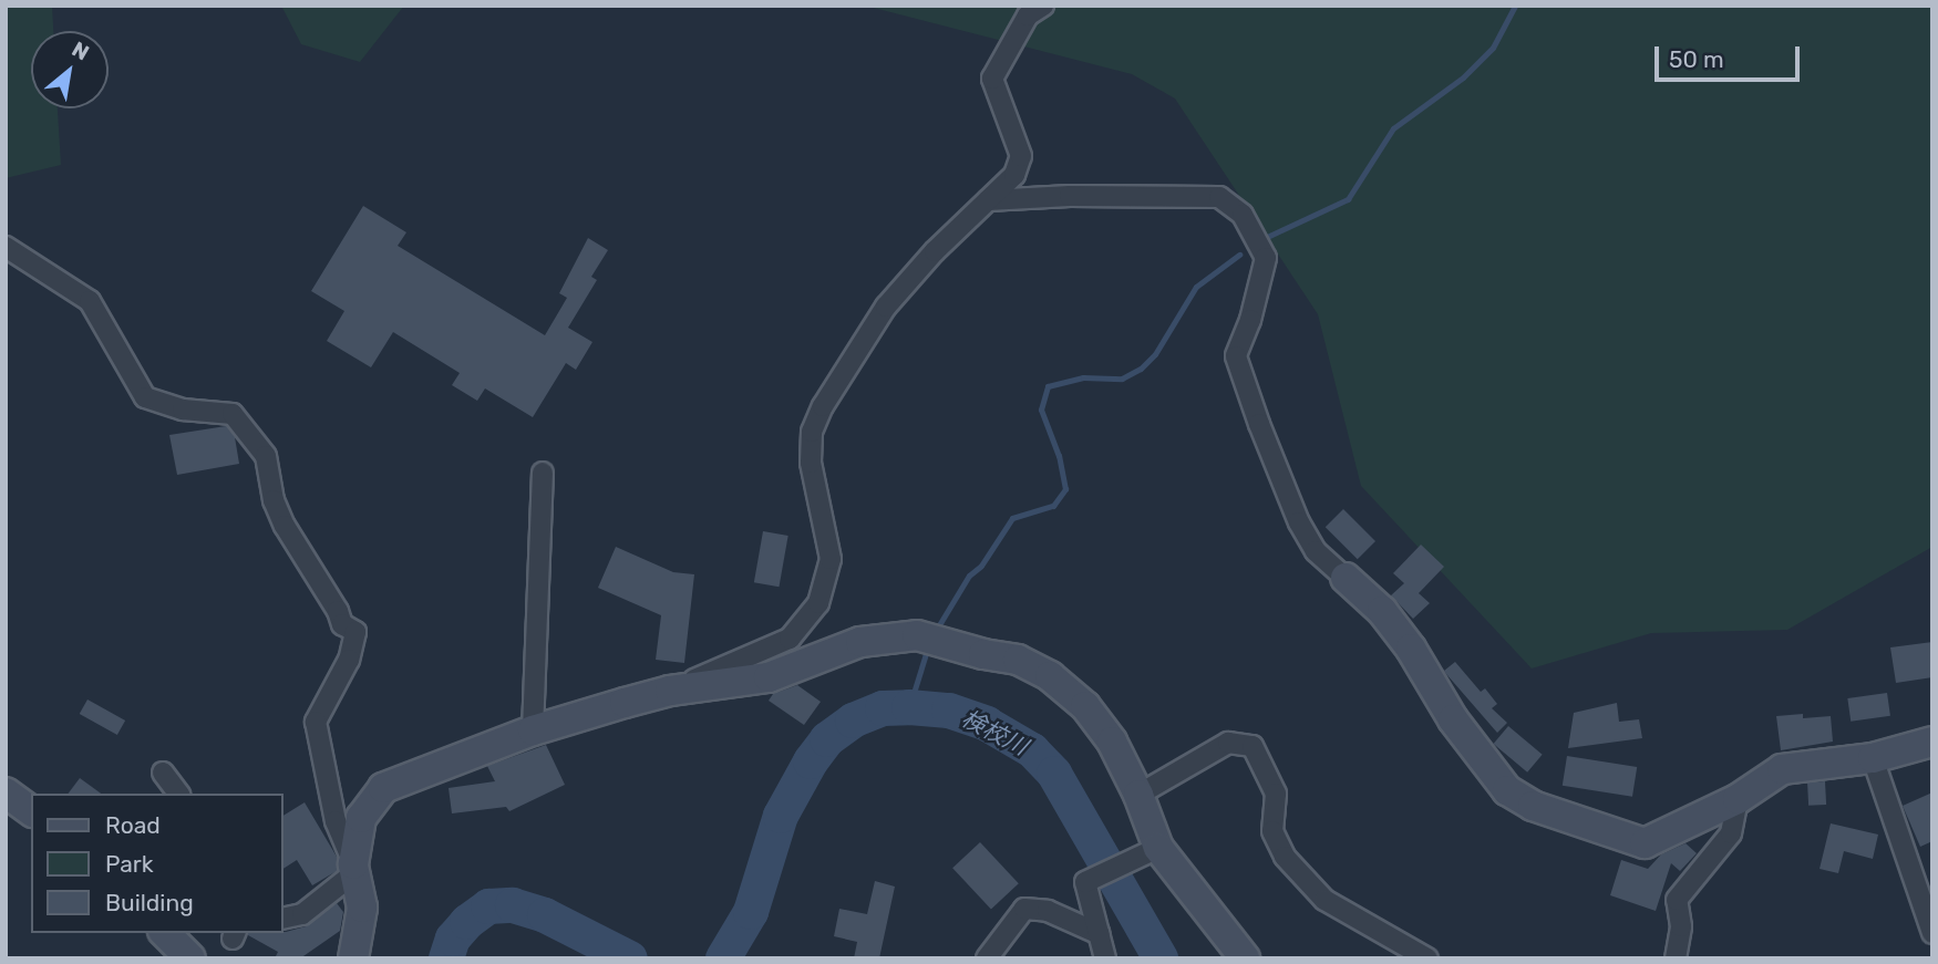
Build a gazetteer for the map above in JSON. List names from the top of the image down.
{
  "water": ["検校川"],
  "legend": ["Road", "Park", "Building"],
  "scale_bar": "50 m",
  "north": "top right"
}
